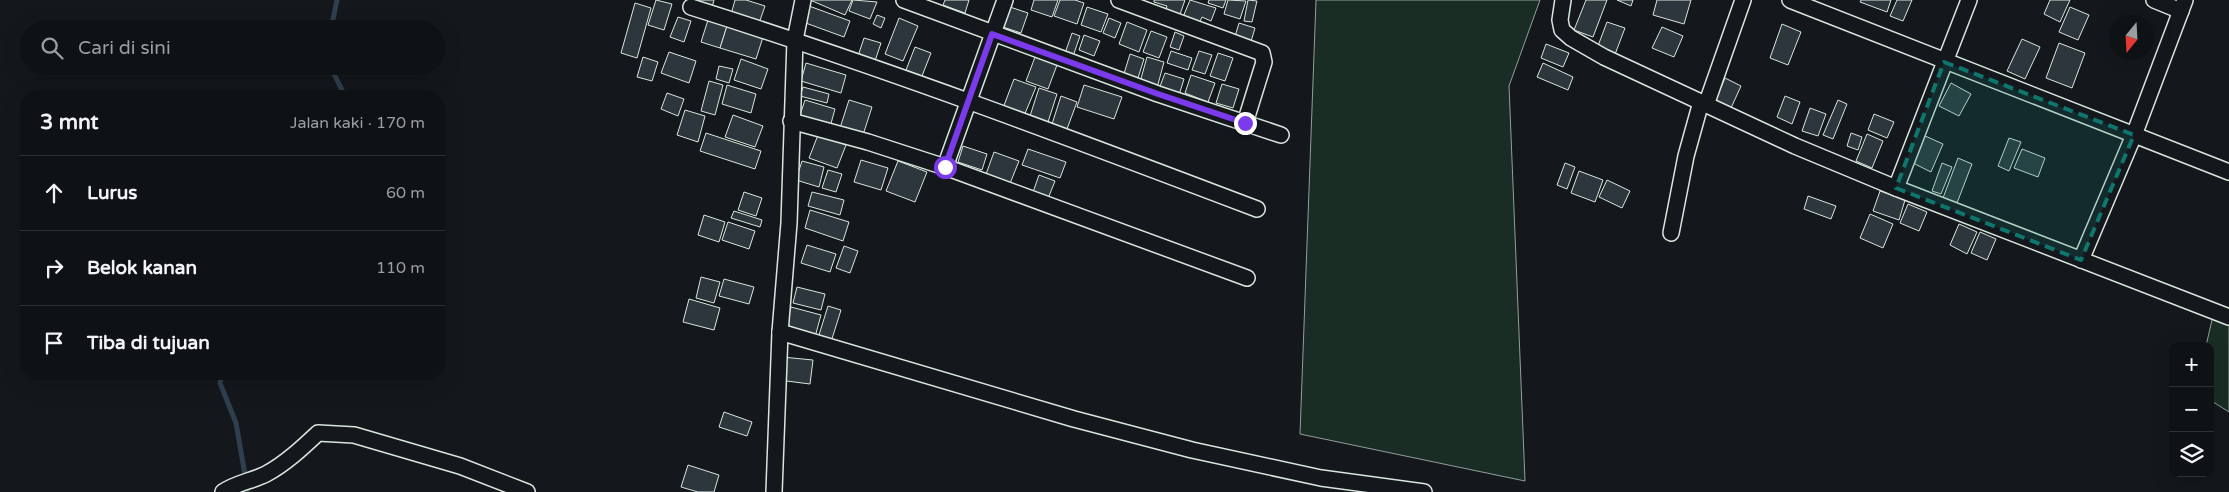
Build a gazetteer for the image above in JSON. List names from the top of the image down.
{
  "north": "bottom",
  "page": {
    "search": "Cari di sini",
    "heading": ["3 mnt", "Jalan kaki · 170 m"],
    "list": [
      ["Lurus", "60 m"],
      ["Belok kanan", "110 m"],
      "Tiba di tujuan"
    ],
    "map_buttons": ["+", "−"]
  }
}
